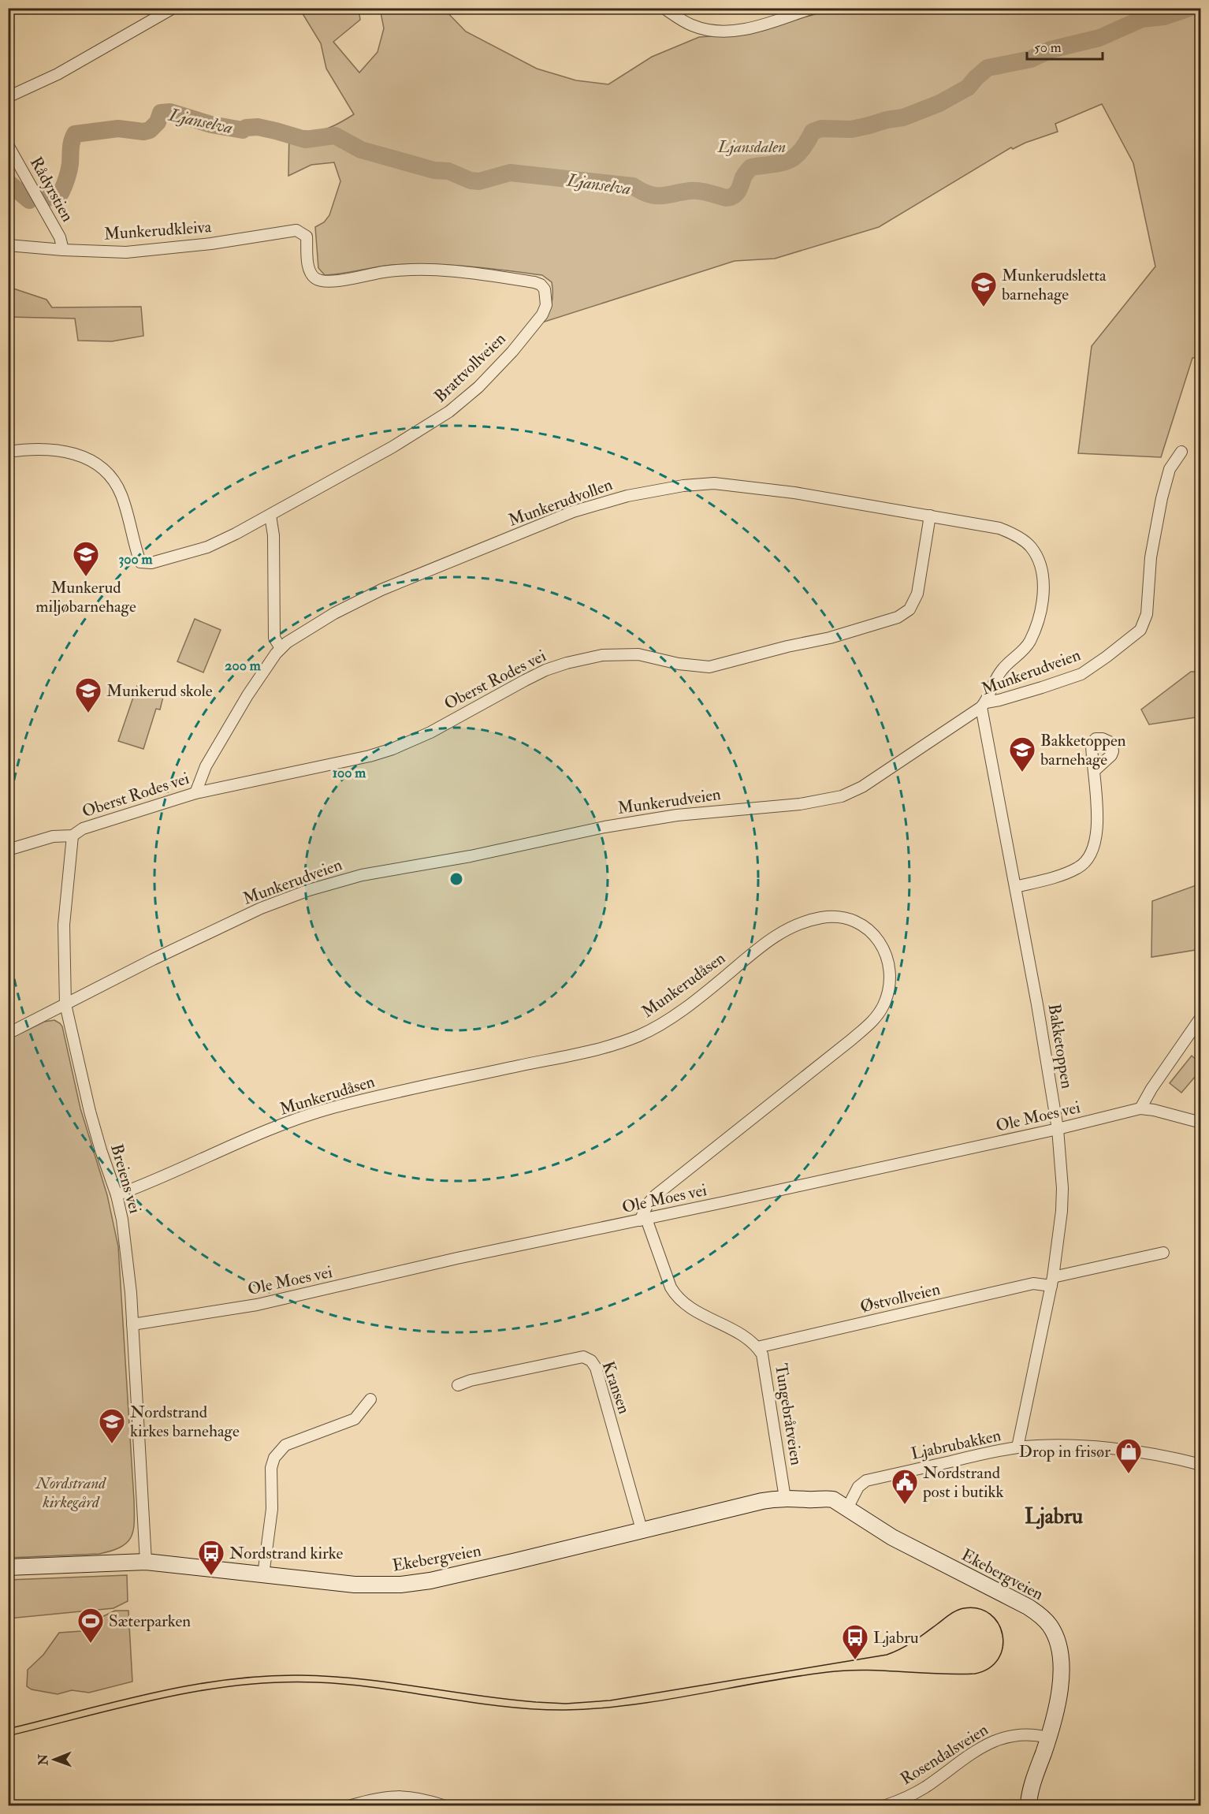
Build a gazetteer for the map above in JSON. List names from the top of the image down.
{
  "streets": {
    "main road": ["Ekebergveien"],
    "street": [
      "Rådyrstien",
      "Munkerudkleiva",
      "Brattvollveien",
      "Munkerudvollen",
      "Munkerudveien",
      "Oberst Rodes vei",
      "Munkerudåsen",
      "Bakketoppen",
      "Ole Moes vei",
      "Breiens vei",
      "Østvollveien",
      "Kransen",
      "Tungebråtveien",
      "Ljabrubakken",
      "Rosendalsveien"
    ]
  },
  "crossings": [
    ["Rådyrstien", "Munkerudkleiva"],
    ["Munkerudkleiva", "Brattvollveien"],
    ["Munkerudvollen", "Munkerudveien"],
    ["Munkerudvollen", "Oberst Rodes vei"],
    ["Munkerudvollen", "Bakketoppen"],
    ["Munkerudveien", "Bakketoppen"],
    ["Munkerudveien", "Breiens vei"],
    ["Oberst Rodes vei", "Breiens vei"],
    ["Munkerudåsen", "Ole Moes vei"],
    ["Munkerudåsen", "Breiens vei"],
    ["Munkerudåsen", "Tungebråtveien"],
    ["Bakketoppen", "Ole Moes vei"],
    ["Bakketoppen", "Østvollveien"],
    ["Bakketoppen", "Ljabrubakken"],
    ["Ole Moes vei", "Breiens vei"],
    ["Ole Moes vei", "Tungebråtveien"],
    ["Breiens vei", "Ekebergveien"],
    ["Østvollveien", "Tungebråtveien"],
    ["Kransen", "Ekebergveien"],
    ["Tungebråtveien", "Ekebergveien"],
    ["Ljabrubakken", "Ekebergveien"],
    ["Ekebergveien", "Rosendalsveien"]
  ],
  "districts": ["Ljabru"],
  "water": ["Ljanselva"],
  "parks": ["Ljansdalen", "Nordstrand kirkegård"],
  "places": {
    "school or university": [
      "Munkerudsletta barnehage",
      "Munkerud miljøbarnehage",
      "Munkerud skole",
      "Bakketoppen barnehage",
      "Nordstrand kirkes barnehage"
    ],
    "shop": ["Drop in frisør"],
    "public building": ["Nordstrand post i butikk"],
    "bus stop": ["Nordstrand kirke", "Ljabru"],
    "sports": ["Sæterparken"]
  },
  "scale_bar": "50 m",
  "north": "left",
  "rings": ["300 m", "200 m", "100 m"]
}
